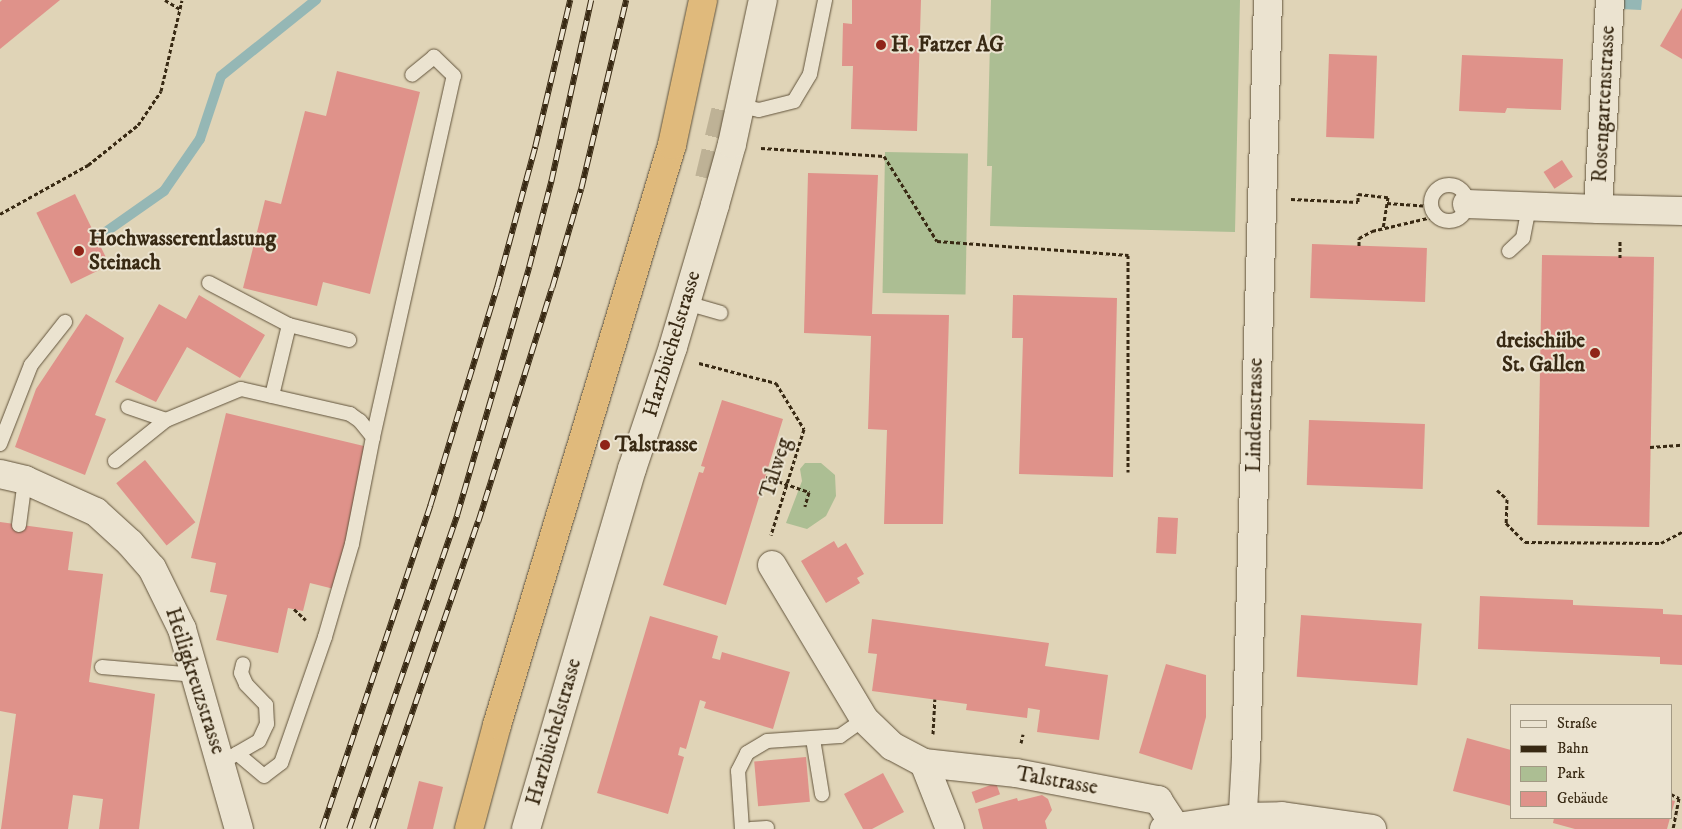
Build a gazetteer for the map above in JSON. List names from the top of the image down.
{
  "streets": {
    "street": [
      "Rosengartenstrasse",
      "Harzbüchelstrasse",
      "Lindenstrasse",
      "Heiligkreuzstrasse",
      "Talstrasse"
    ],
    "path": ["Talweg"]
  },
  "crossings": [
    ["Talweg", "Talstrasse"]
  ],
  "places": [
    "H. Fatzer AG",
    "Hochwasserentlastung Steinach",
    "dreischiibe St. Gallen",
    "Talstrasse"
  ],
  "legend": [
    "Straße",
    "Bahn",
    "Park",
    "Gebäude"
  ]
}
